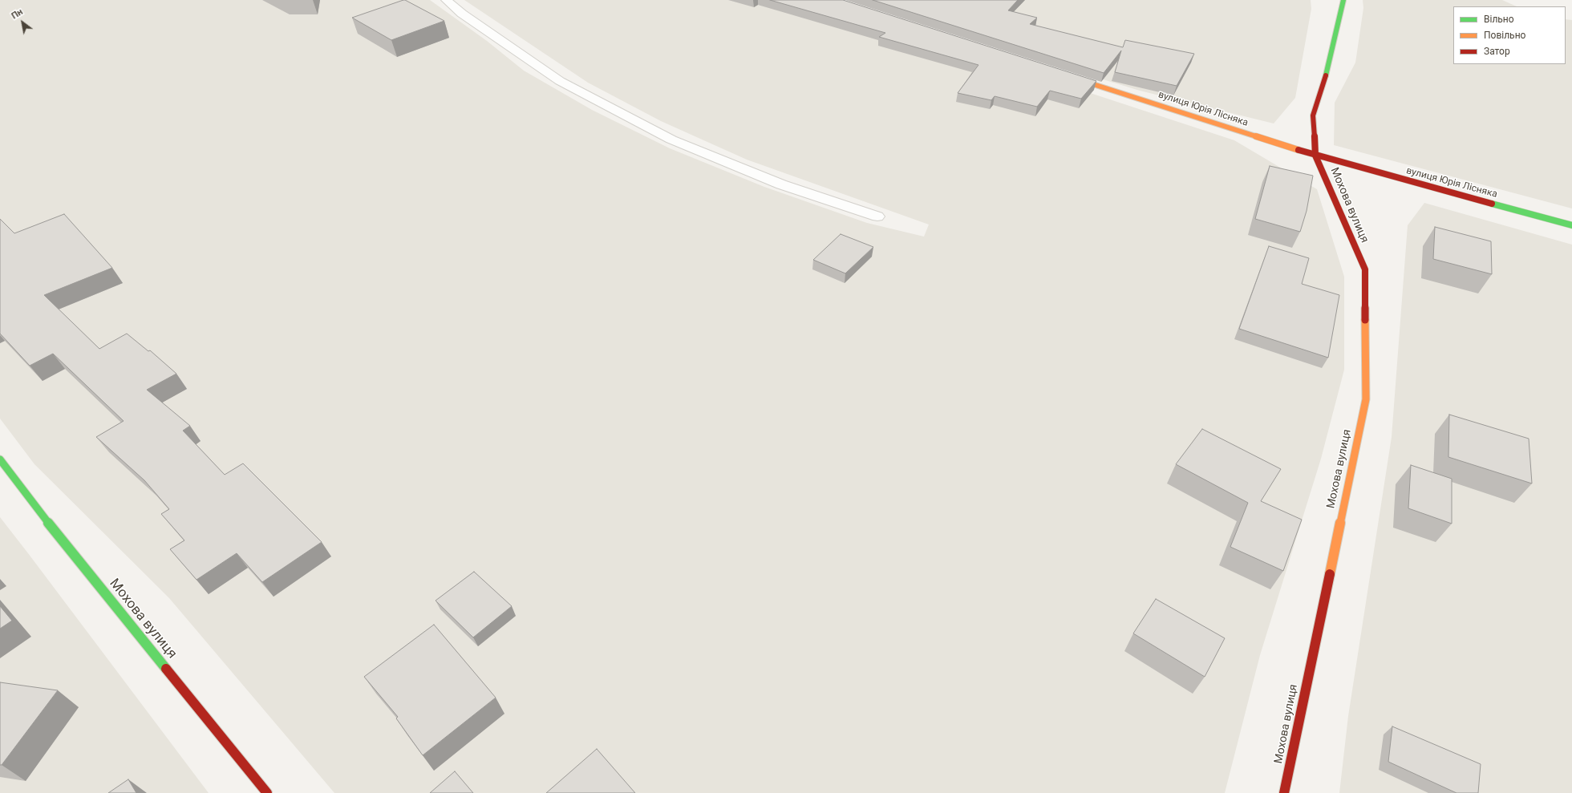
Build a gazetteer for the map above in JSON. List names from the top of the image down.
{
  "streets": {
    "street": ["вулиця Юрія Лісняка", "Мохова вулиця"]
  },
  "crossings": [
    ["вулиця Юрія Лісняка", "Мохова вулиця"]
  ],
  "legend": ["Вільно", "Повільно", "Затор"],
  "north": "top left"
}
